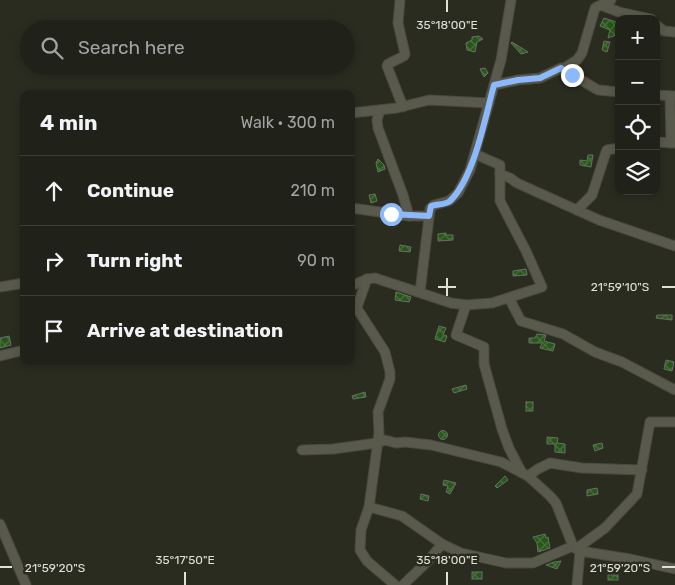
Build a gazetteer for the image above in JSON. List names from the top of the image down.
{
  "page": {
    "map_buttons": ["+", "−"],
    "search": "Search here",
    "heading": ["4 min", "Walk · 300 m"],
    "list": [
      ["Continue", "210 m"],
      ["Turn right", "90 m"],
      "Arrive at destination"
    ]
  },
  "coordinates": [
    "35°18'00\"E",
    "21°59'10\"S",
    "35°17'50\"E",
    "21°59'20\"S"
  ]
}
